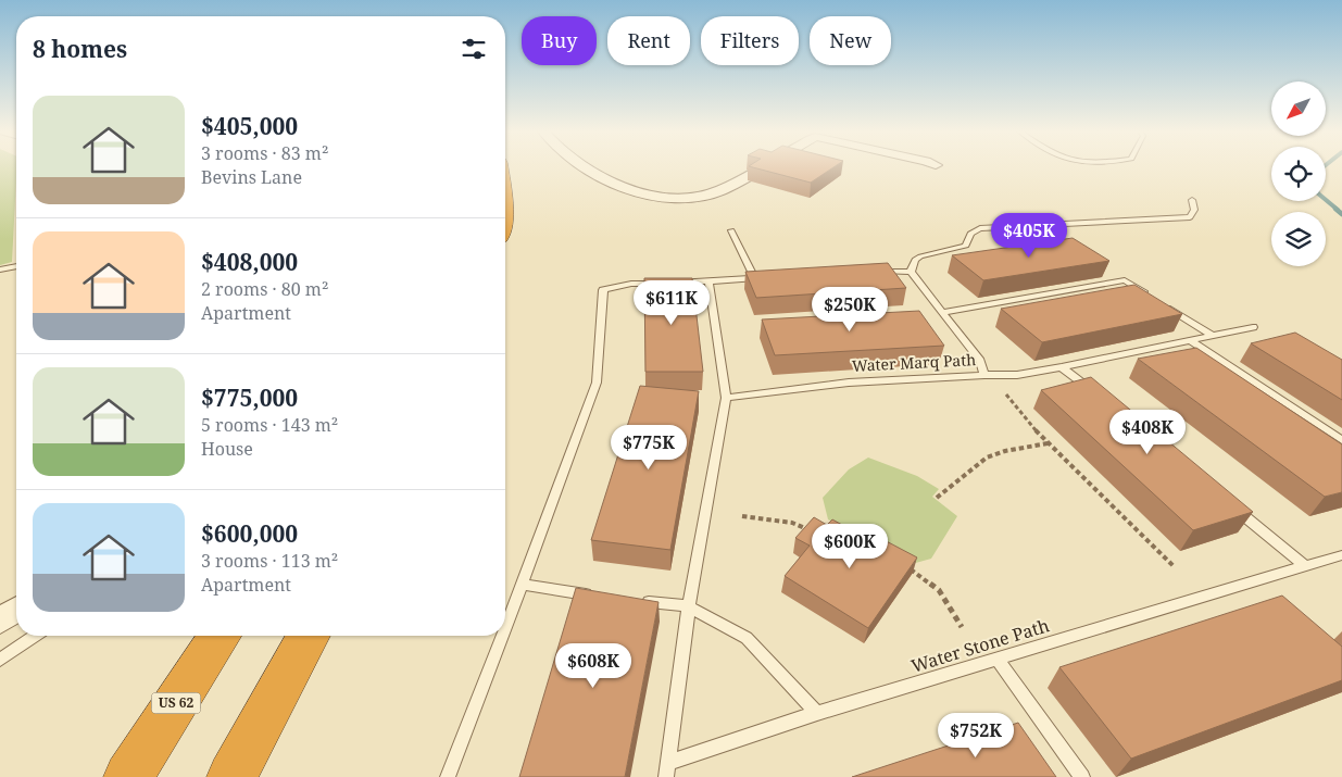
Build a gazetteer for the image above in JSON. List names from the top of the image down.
{
  "streets": {
    "highway": ["US 62"],
    "lane": ["Water Marq Path", "Water Stone Path"]
  },
  "north": "bottom left",
  "page": {
    "chip": [
      "Buy",
      "Rent",
      "Filters",
      "New"
    ],
    "heading": "8 homes",
    "list": [
      {
        "name": "$405,000",
        "note": "3 rooms · 83 m² · Bevins Lane"
      },
      {
        "name": "$408,000",
        "note": "2 rooms · 80 m² · Apartment"
      },
      {
        "name": "$775,000",
        "note": "5 rooms · 143 m² · House"
      },
      {
        "name": "$600,000",
        "note": "3 rooms · 113 m² · Apartment"
      }
    ],
    "price": [
      "$405K",
      "$611K",
      "$250K",
      "$408K",
      "$775K",
      "$600K",
      "$608K",
      "$752K"
    ]
  }
}
